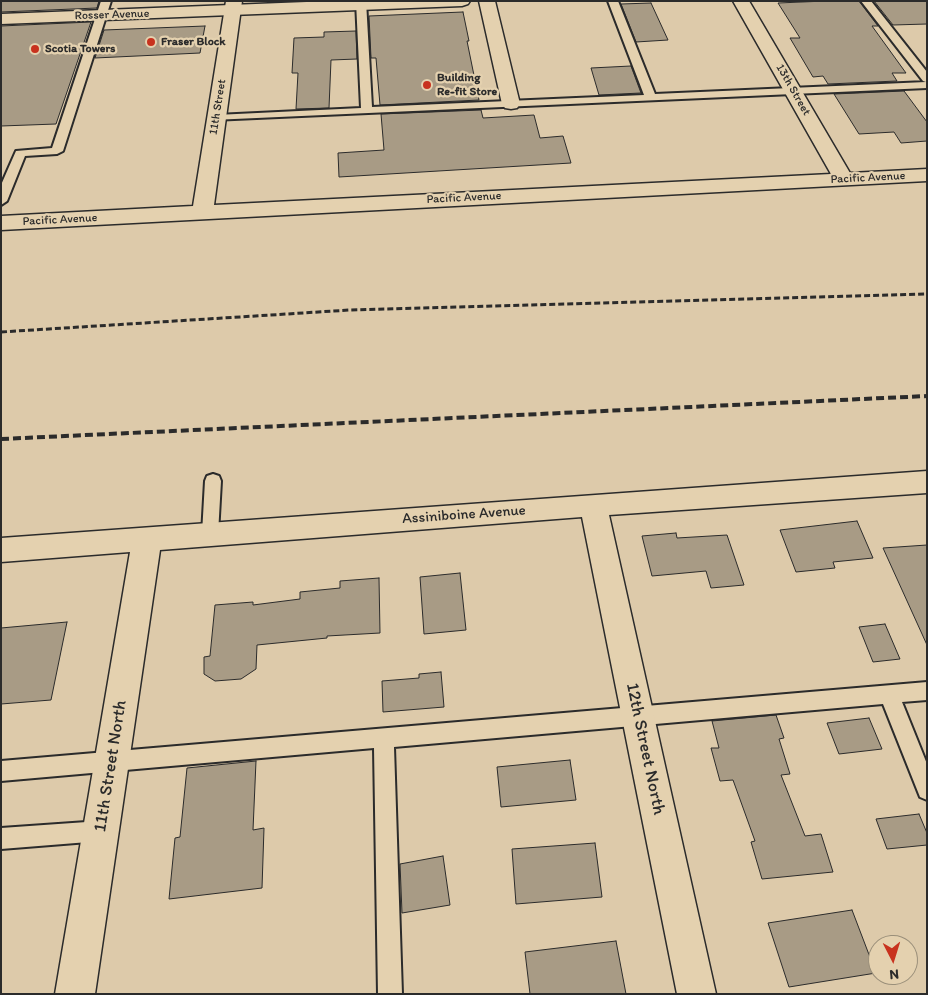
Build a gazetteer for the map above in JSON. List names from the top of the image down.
{
  "streets": {
    "street": [
      "Rosser Avenue",
      "13th Street",
      "11th Street",
      "Pacific Avenue",
      "Assiniboine Avenue",
      "12th Street North",
      "11th Street North"
    ]
  },
  "crossings": [
    ["Rosser Avenue", "11th Street"],
    ["13th Street", "Pacific Avenue"],
    ["11th Street", "Pacific Avenue"],
    ["Assiniboine Avenue", "12th Street North"],
    ["Assiniboine Avenue", "11th Street North"]
  ],
  "places": ["Fraser Block", "Scotia Towers", "Building Re-fit Store"],
  "north": "bottom"
}
